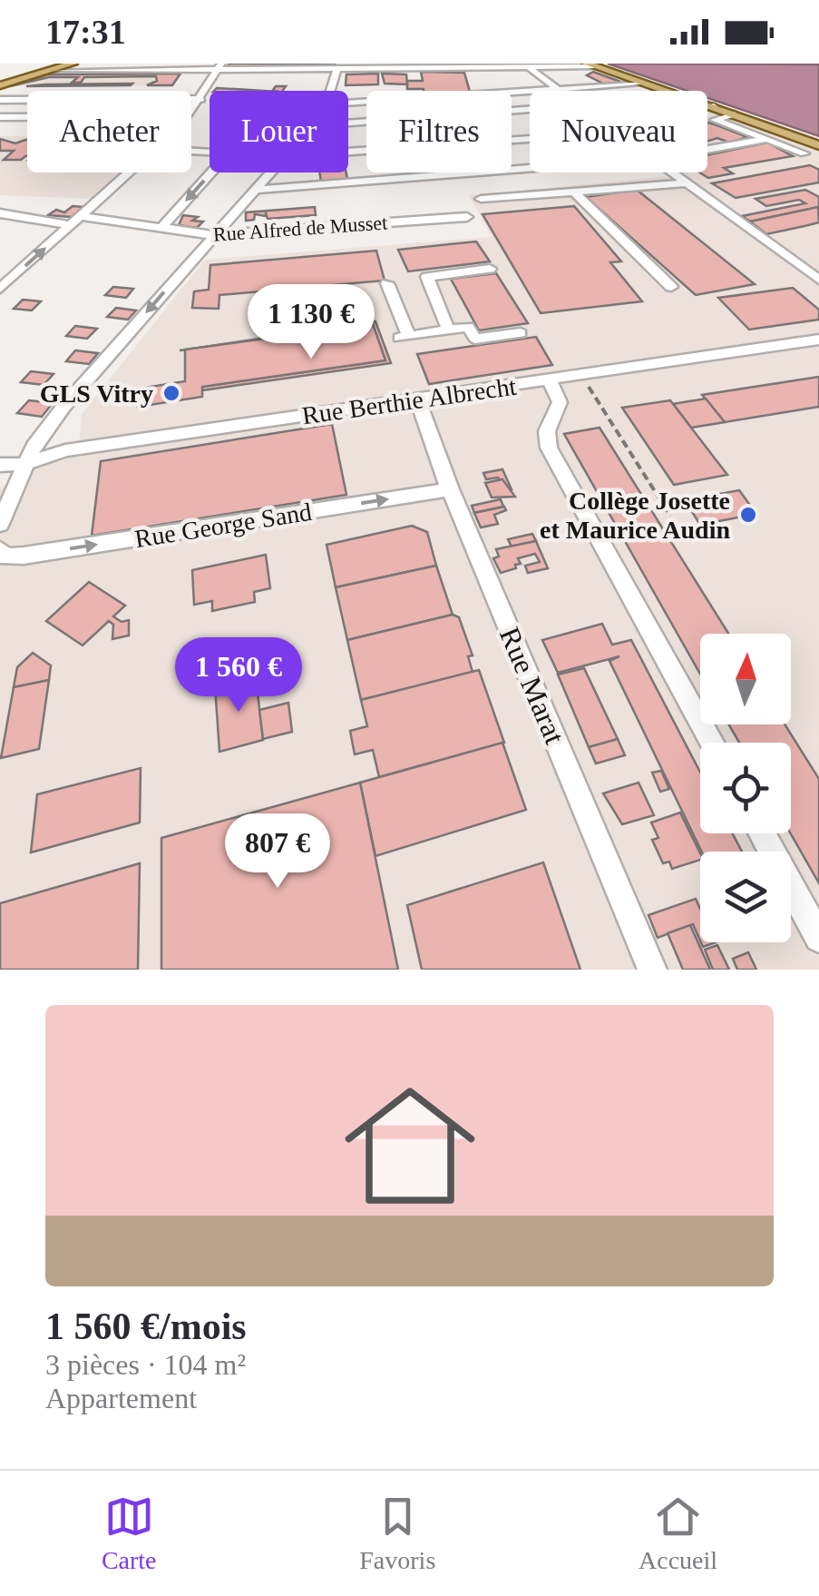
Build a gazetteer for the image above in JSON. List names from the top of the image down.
{
  "streets": {
    "street": [
      "Rue Alfred de Musset",
      "Rue Berthie Albrecht",
      "Rue George Sand",
      "Rue Marat"
    ]
  },
  "crossings": [
    ["Rue Berthie Albrecht", "Rue Marat"],
    ["Rue George Sand", "Rue Marat"]
  ],
  "one_way": ["Rue George Sand"],
  "places": ["GLS Vitry", "Collège Josette et Maurice Audin"],
  "north": "top",
  "page": {
    "status": "17:31",
    "chip": [
      "Acheter",
      "Louer",
      "Filtres",
      "Nouveau"
    ],
    "price": ["1 130 €", "1 560 €", "807 €"],
    "list": [
      {
        "name": "1 560 €/mois",
        "note": "3 pièces · 104 m² · Appartement"
      }
    ],
    "tabs": ["Carte", "Favoris", "Accueil"]
  }
}
